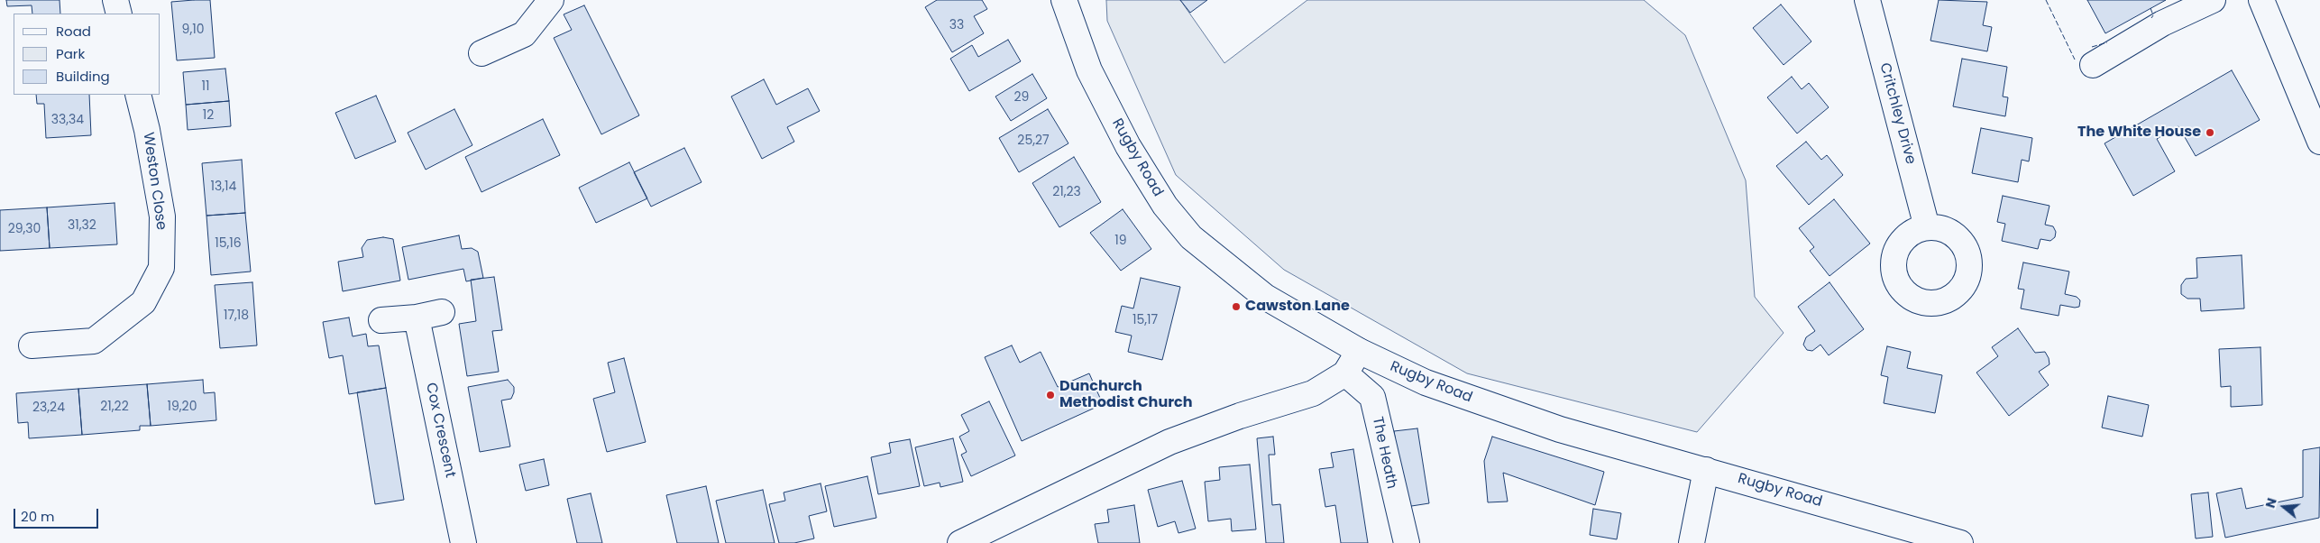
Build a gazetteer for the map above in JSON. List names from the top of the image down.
{
  "streets": {
    "street": [
      "Critchley Drive",
      "Rugby Road",
      "Weston Close",
      "Cox Crescent",
      "The Heath"
    ]
  },
  "places": ["The White House", "Cawston Lane", "Dunchurch Methodist Church"],
  "house_numbers": [
    "33",
    "9,10",
    "11",
    "29",
    "12",
    "33,34",
    "25,27",
    "13,14",
    "21,23",
    "31,32",
    "29,30",
    "19",
    "15,16",
    "17,18",
    "15,17",
    "21,22",
    "19,20",
    "23,24"
  ],
  "legend": ["Road", "Park", "Building"],
  "scale_bar": "20 m",
  "north": "left"
}
